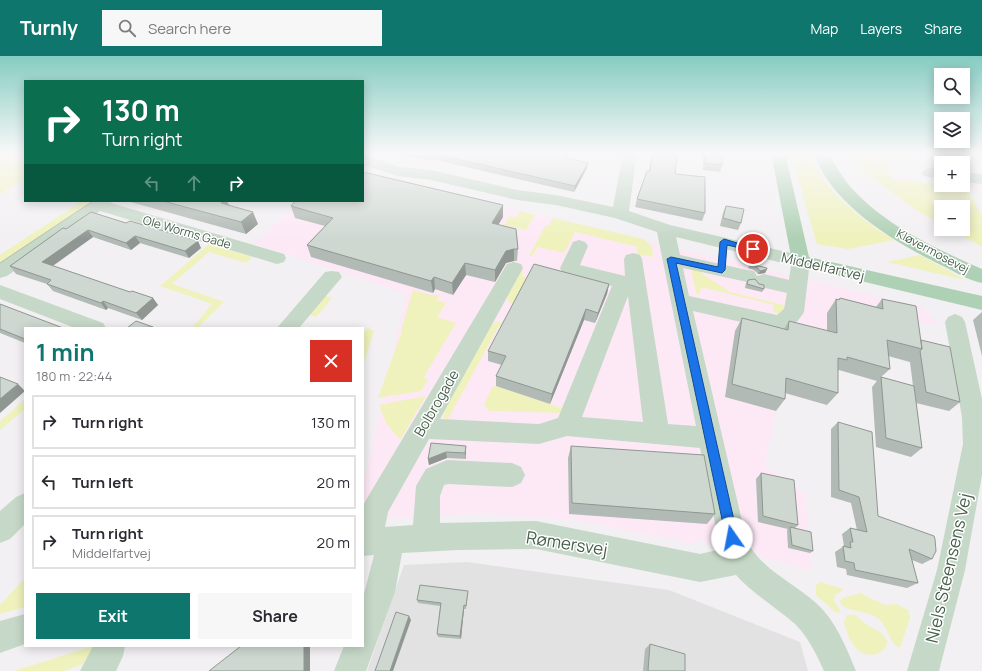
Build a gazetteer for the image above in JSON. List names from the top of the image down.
{
  "streets": {
    "main road": ["Kløvermosevej", "Middelfartvej"],
    "street": [
      "Ole Worms Gade",
      "Bolbrogade",
      "Rømersvej",
      "Niels Steensens Vej"
    ]
  },
  "crossings": [
    ["Bolbrogade", "Rømersvej"]
  ],
  "page": {
    "header": "Turnly",
    "search": "Search here",
    "nav": ["Map", "Layers", "Share"],
    "map_buttons": ["+", "−"],
    "turn": ["130 m", "Turn right"],
    "heading": ["1 min", "180 m · 22:44"],
    "list": [
      {
        "name": "Turn right",
        "value": "130 m"
      },
      {
        "name": "Turn left",
        "value": "20 m"
      },
      {
        "name": "Turn right",
        "note": "Middelfartvej",
        "value": "20 m"
      }
    ],
    "buttons": ["Exit", "Share"]
  }
}
